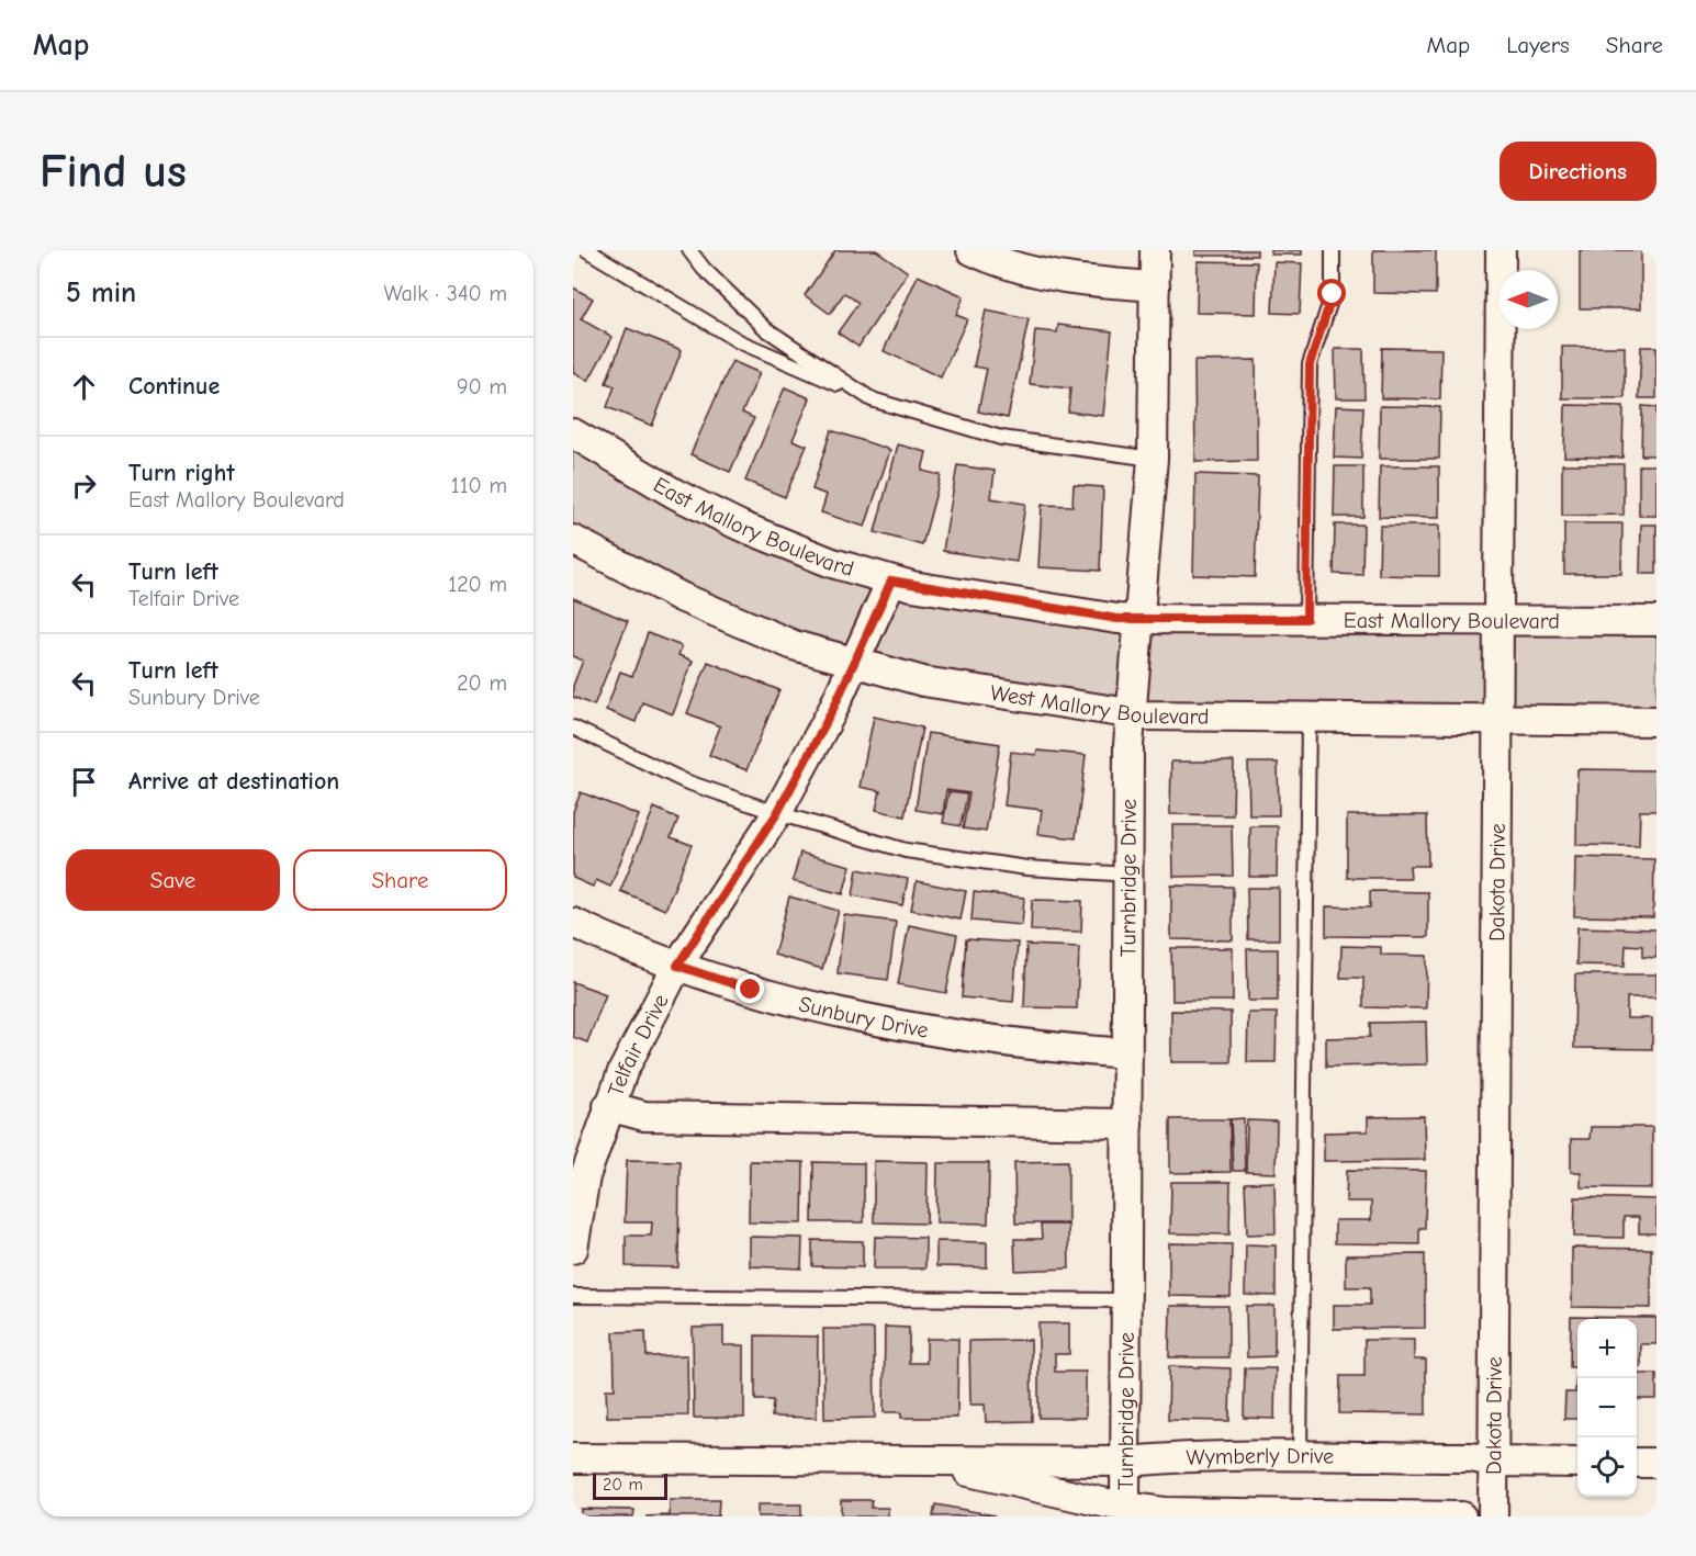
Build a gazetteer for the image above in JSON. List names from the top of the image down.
{
  "streets": {
    "street": [
      "East Mallory Boulevard",
      "West Mallory Boulevard",
      "Turnbridge Drive",
      "Dakota Drive",
      "Sunbury Drive",
      "Telfair Drive",
      "Wymberly Drive"
    ]
  },
  "crossings": [
    ["East Mallory Boulevard", "Turnbridge Drive"],
    ["East Mallory Boulevard", "Dakota Drive"],
    ["East Mallory Boulevard", "Telfair Drive"],
    ["West Mallory Boulevard", "Turnbridge Drive"],
    ["West Mallory Boulevard", "Dakota Drive"],
    ["West Mallory Boulevard", "Telfair Drive"],
    ["Turnbridge Drive", "Sunbury Drive"],
    ["Turnbridge Drive", "Wymberly Drive"],
    ["Dakota Drive", "Wymberly Drive"],
    ["Sunbury Drive", "Telfair Drive"]
  ],
  "scale_bar": "20 m",
  "north": "left",
  "page": {
    "header": "Map",
    "nav": ["Map", "Layers", "Share"],
    "buttons": [
      "Directions",
      ["Save", "Share"]
    ],
    "title": "Find us",
    "heading": ["5 min", "Walk · 340 m"],
    "list": [
      ["Continue", "90 m"],
      ["Turn right", "East Mallory Boulevard", "110 m"],
      ["Turn left", "Telfair Drive", "120 m"],
      ["Turn left", "Sunbury Drive", "20 m"],
      "Arrive at destination"
    ],
    "map_buttons": ["+", "−"],
    "scale": "20 m"
  }
}
